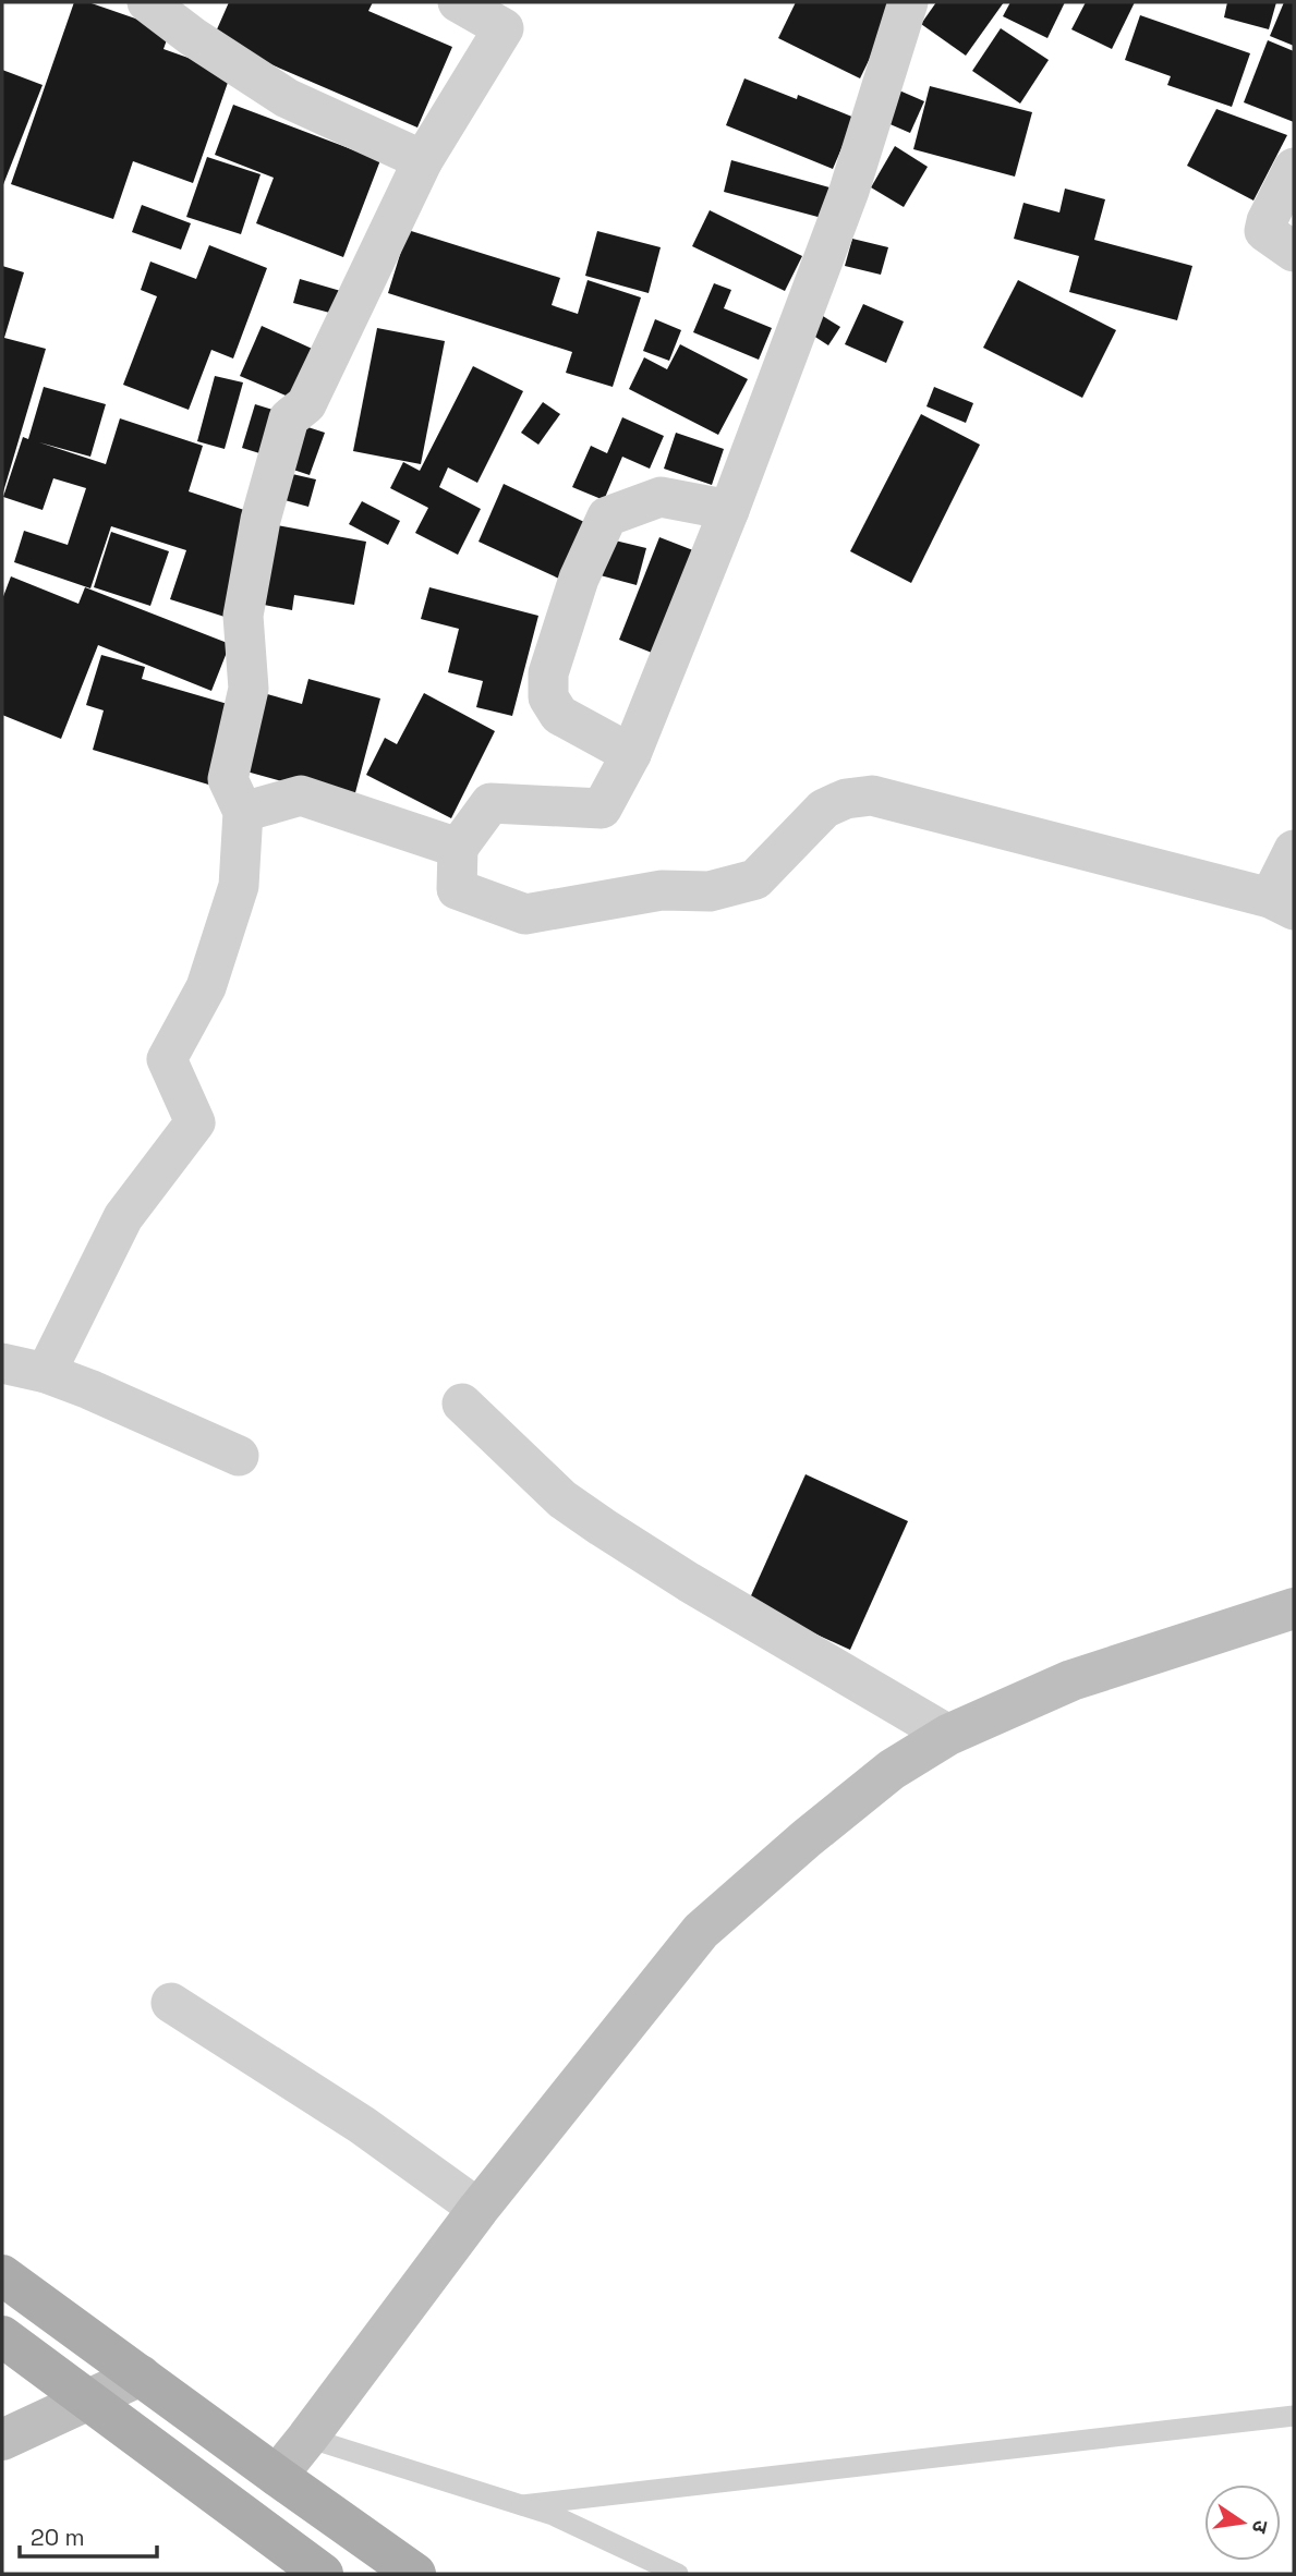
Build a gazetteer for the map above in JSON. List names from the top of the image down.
{
  "scale_bar": "20 m",
  "north": "right"
}
